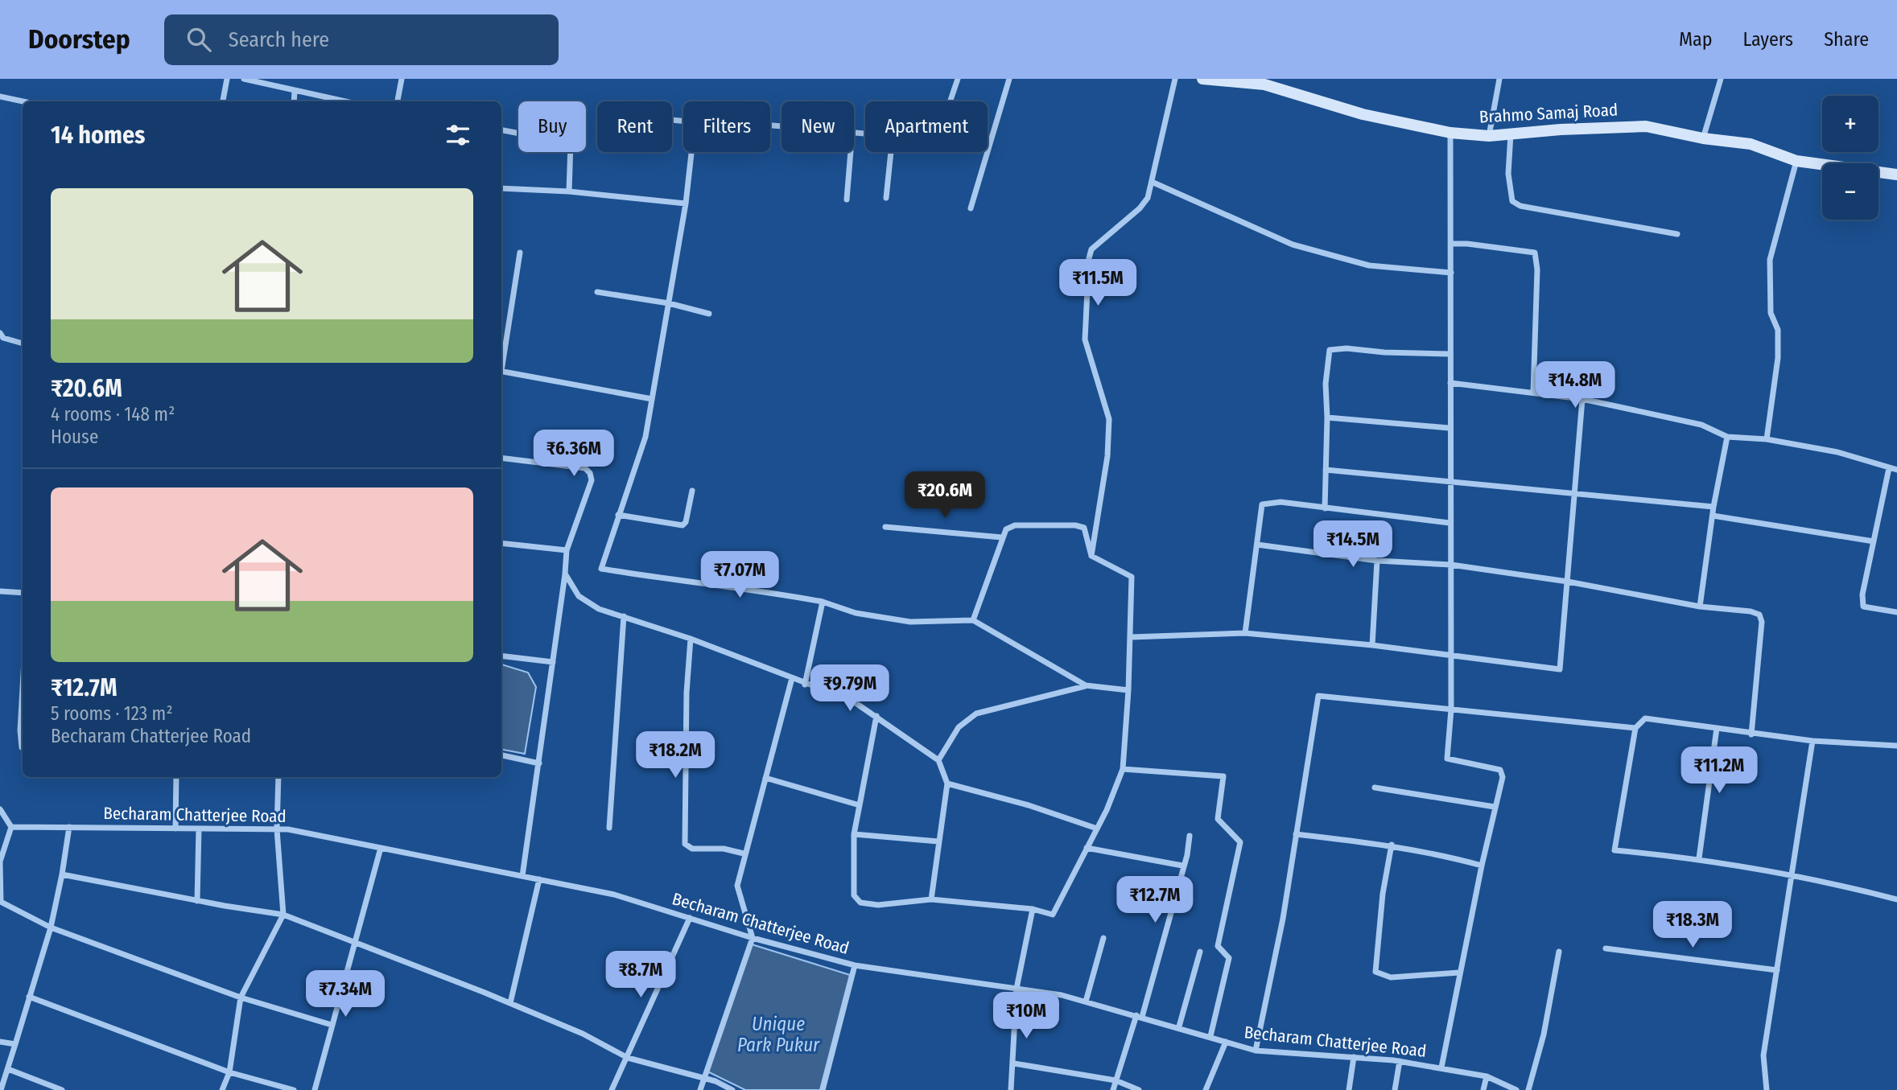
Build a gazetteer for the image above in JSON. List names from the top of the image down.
{
  "streets": {
    "street": ["Brahmo Samaj Road", "Becharam Chatterjee Road"]
  },
  "water": ["Unique Park Pukur"],
  "page": {
    "header": "Doorstep",
    "search": "Search here",
    "nav": ["Map", "Layers", "Share"],
    "map_buttons": ["+", "−"],
    "chip": [
      "Buy",
      "Rent",
      "Filters",
      "New",
      "Apartment"
    ],
    "heading": "14 homes",
    "list": [
      {
        "name": "₹20.6M",
        "note": "4 rooms · 148 m² · House"
      },
      {
        "name": "₹12.7M",
        "note": "5 rooms · 123 m² · Becharam Chatterjee Road"
      }
    ],
    "price": [
      "₹11.5M",
      "₹14.8M",
      "₹6.36M",
      "₹20.6M",
      "₹14.5M",
      "₹7.07M",
      "₹9.79M",
      "₹18.2M",
      "₹11.2M",
      "₹12.7M",
      "₹18.3M",
      "₹8.7M",
      "₹7.34M",
      "₹10M"
    ]
  }
}
